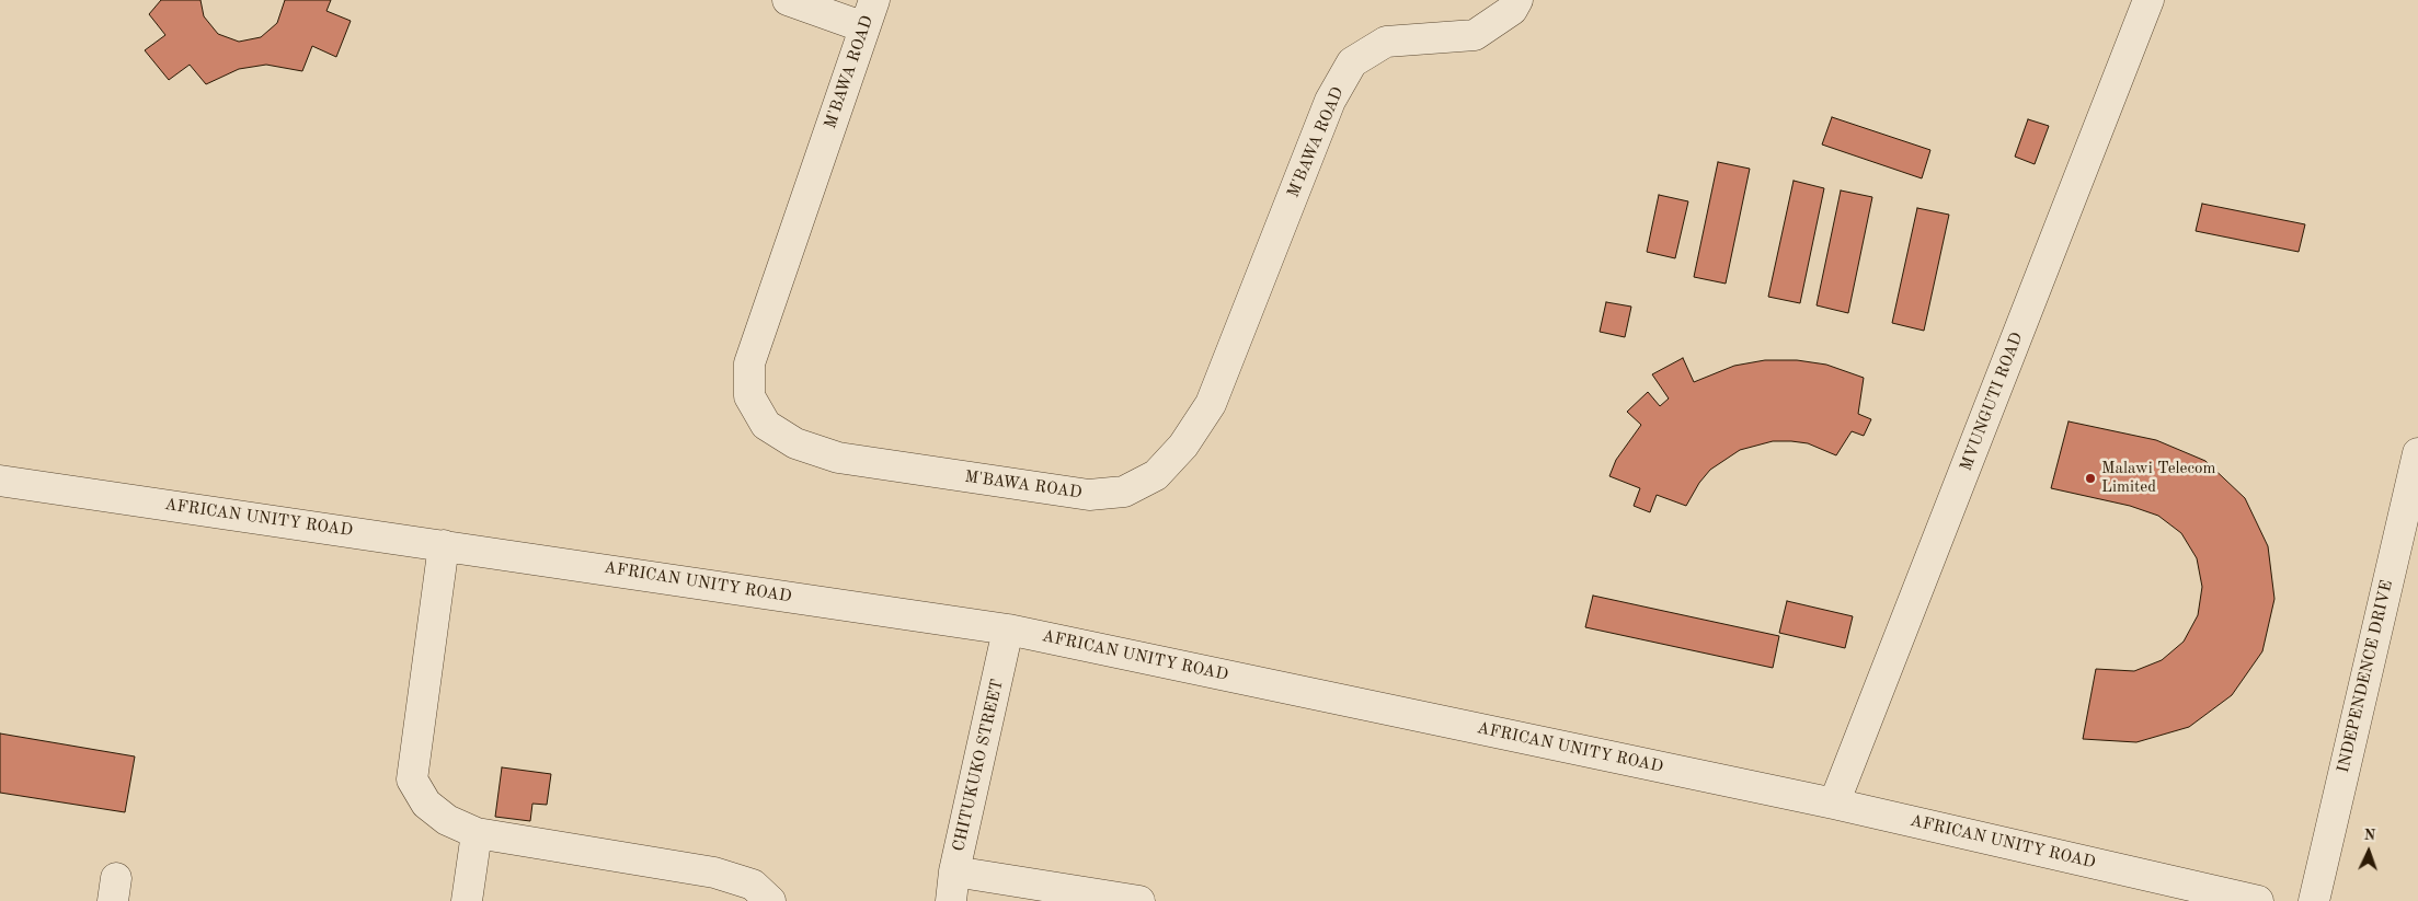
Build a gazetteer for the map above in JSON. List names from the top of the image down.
{
  "streets": {
    "street": [
      "M'BAWA ROAD",
      "MVUNGUTI ROAD",
      "AFRICAN UNITY ROAD",
      "INDEPENDENCE DRIVE",
      "CHITUKUKO STREET"
    ]
  },
  "crossings": [
    ["MVUNGUTI ROAD", "AFRICAN UNITY ROAD"],
    ["AFRICAN UNITY ROAD", "CHITUKUKO STREET"]
  ],
  "places": ["Malawi Telecom Limited"],
  "north": "top"
}
